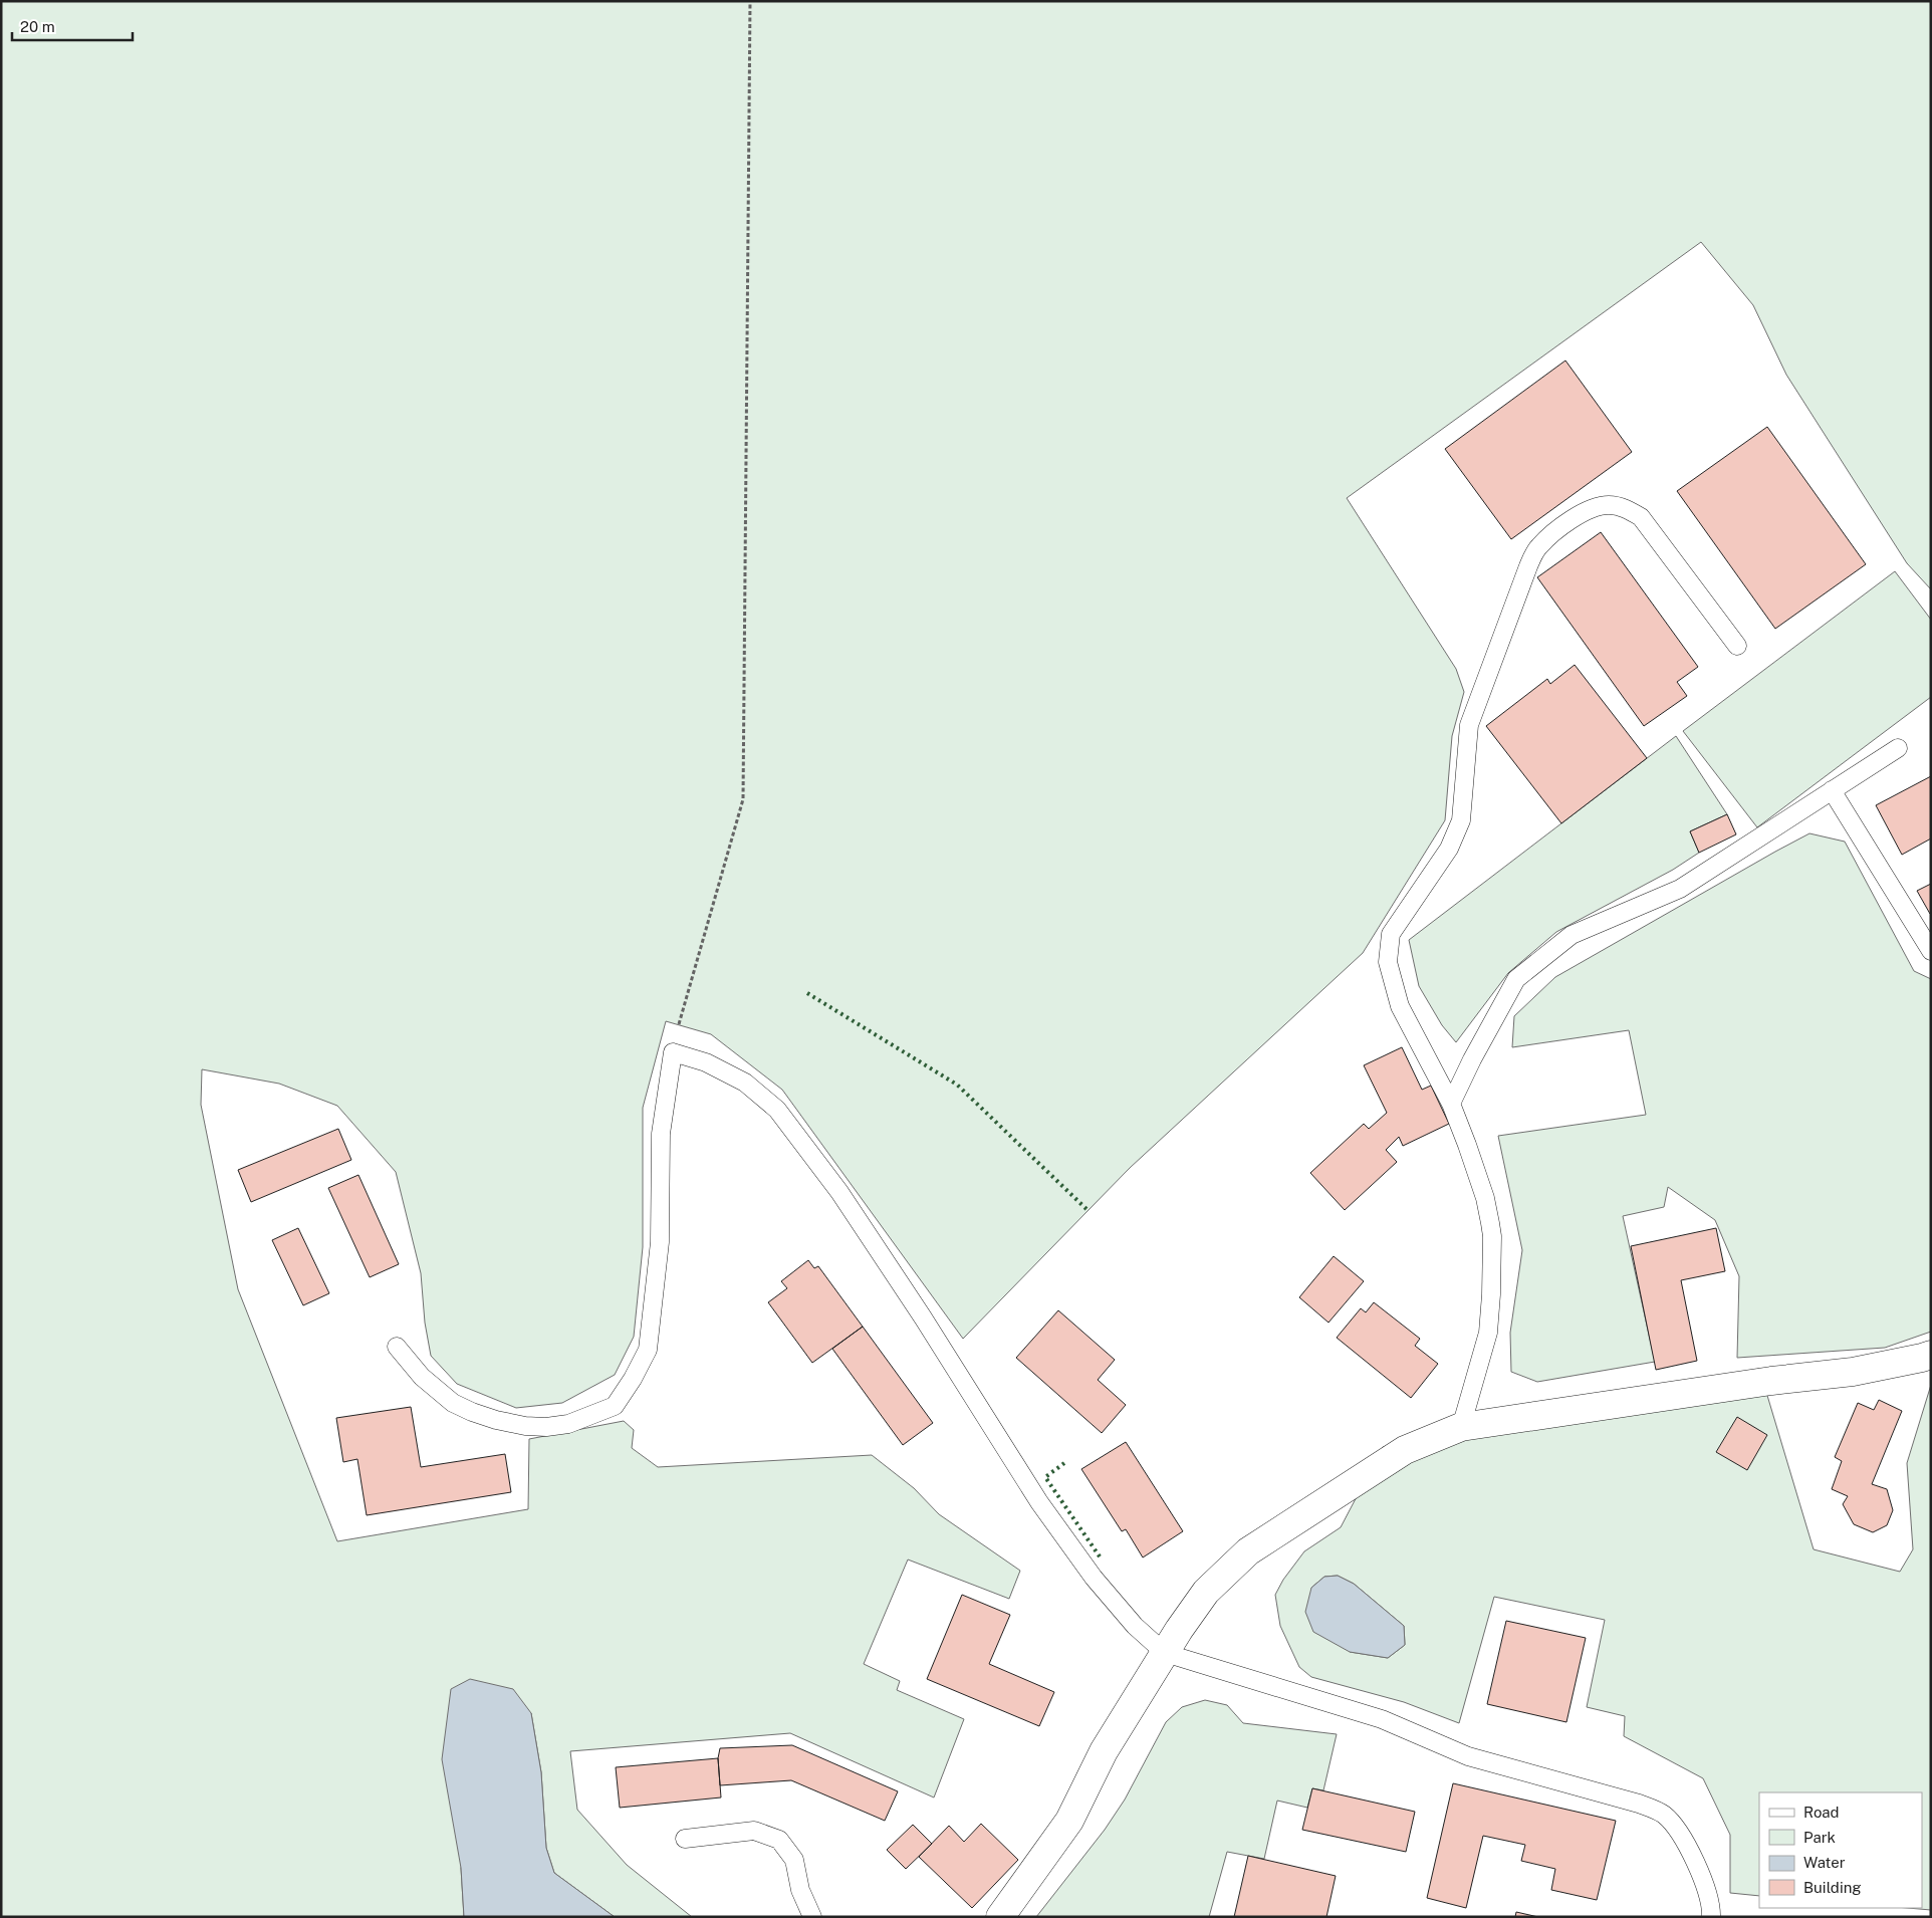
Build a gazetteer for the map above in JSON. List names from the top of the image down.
{
  "legend": [
    "Road",
    "Park",
    "Water",
    "Building"
  ],
  "scale_bar": "20 m"
}
